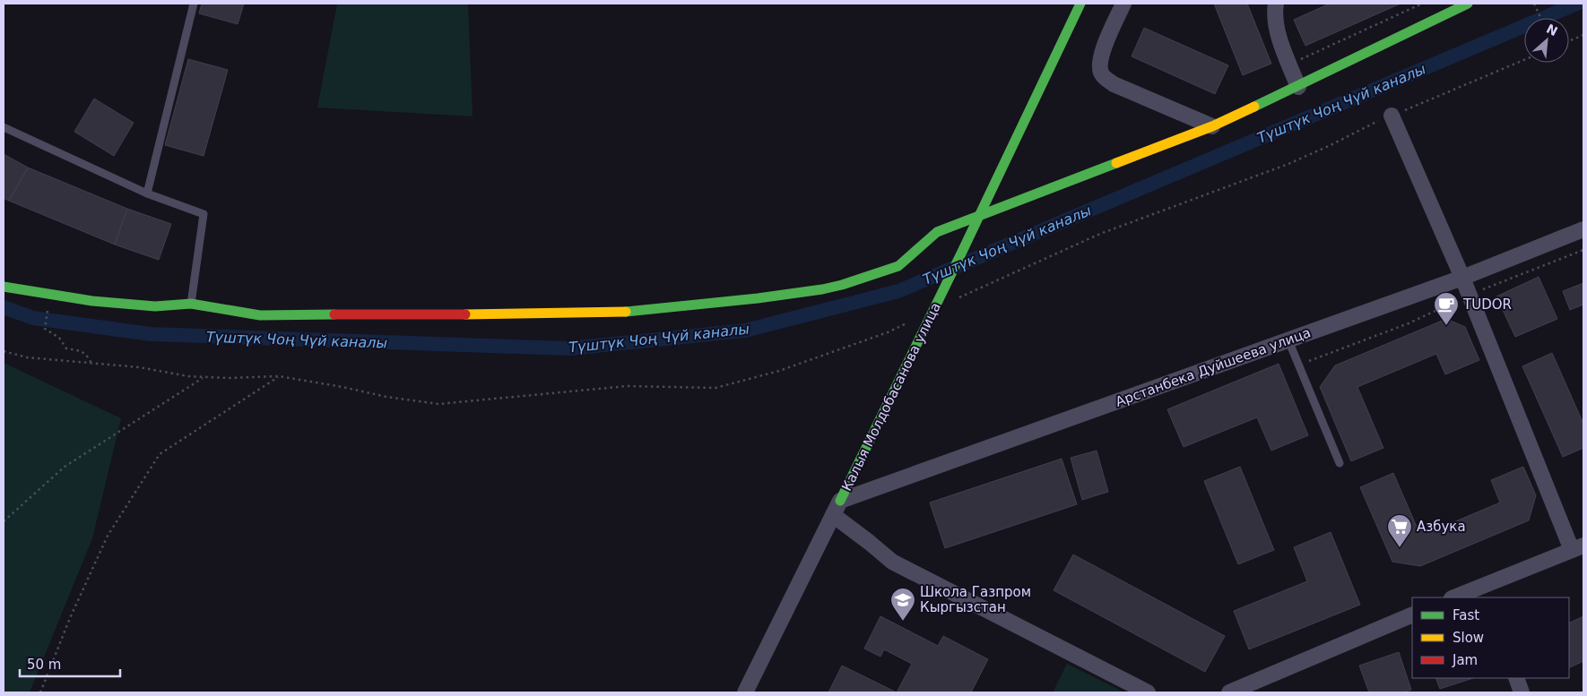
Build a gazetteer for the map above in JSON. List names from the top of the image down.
{
  "streets": {
    "street": ["Арстанбека Дуйшеева улица", "Калыя Молдобасанова улица"]
  },
  "crossings": [
    ["Арстанбека Дуйшеева улица", "Калыя Молдобасанова улица"]
  ],
  "water": ["Түштүк Чоң Чүй каналы"],
  "places": {
    "cafe": ["TUDOR"],
    "supermarket": ["Азбука"],
    "school or university": ["Школа Газпром Кыргызстан"]
  },
  "legend": ["Fast", "Slow", "Jam"],
  "scale_bar": "50 m",
  "north": "top right"
}
